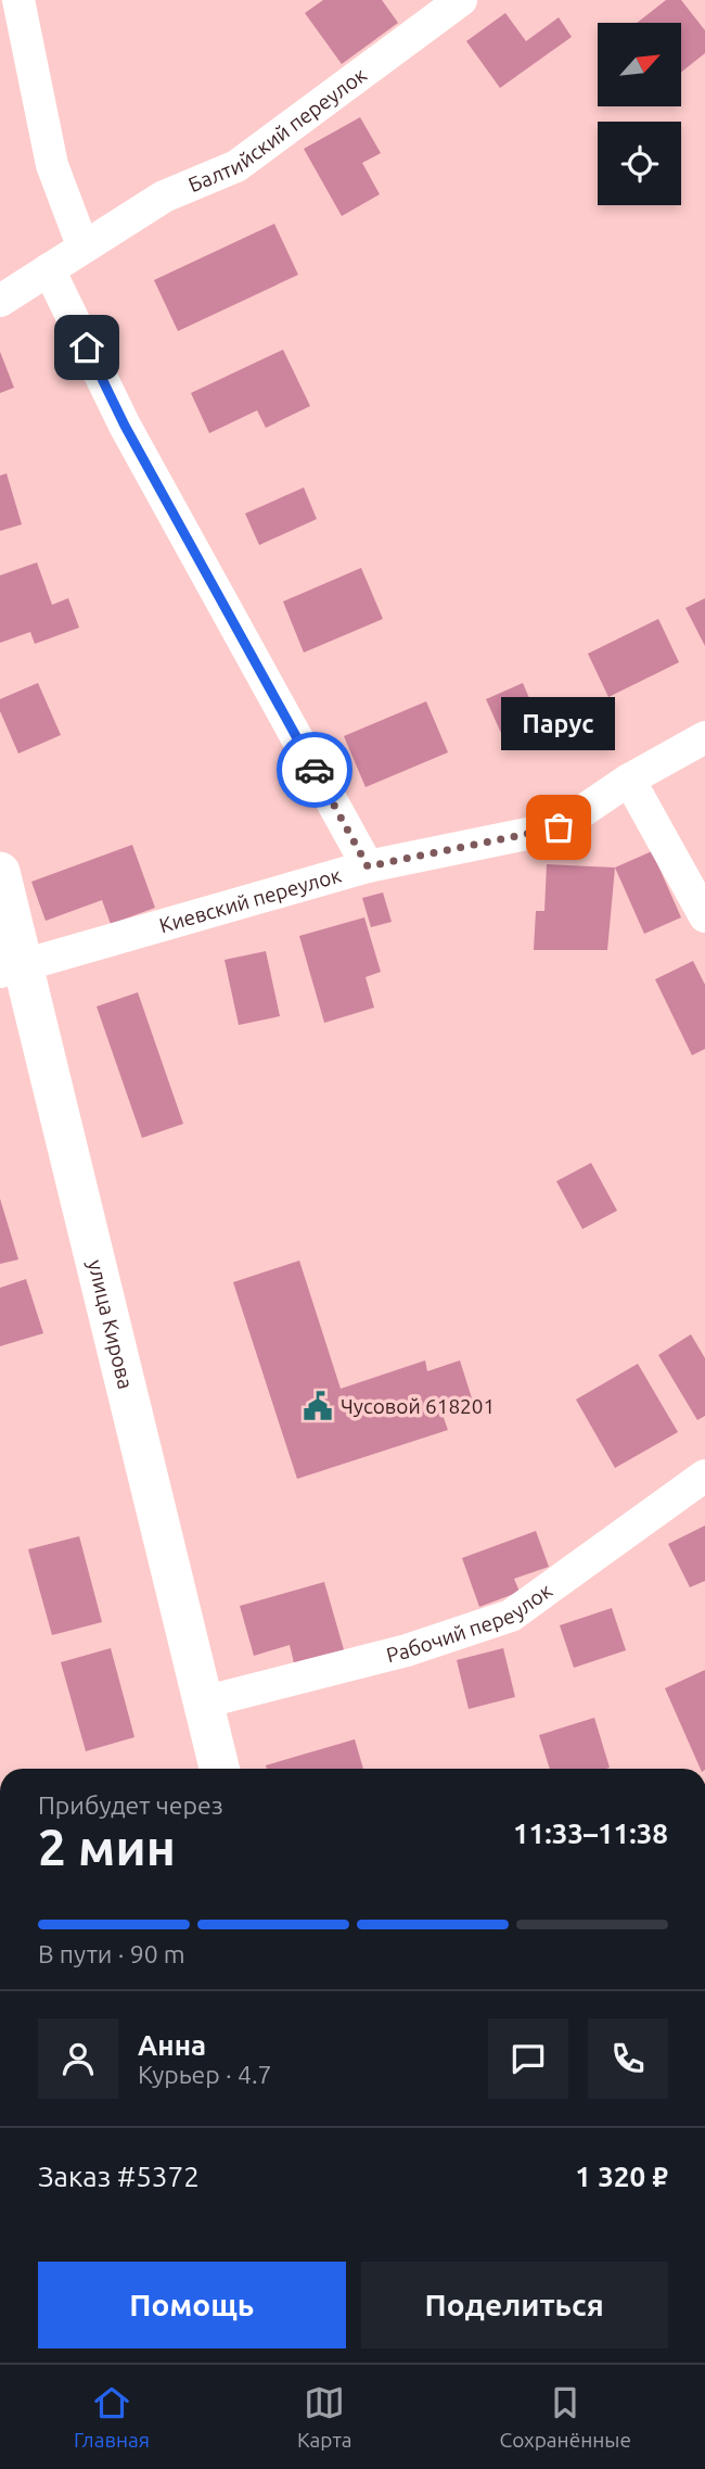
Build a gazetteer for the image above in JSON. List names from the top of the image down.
{
  "streets": {
    "street": [
      "Балтийский переулок",
      "Киевский переулок",
      "улица Кирова",
      "Рабочий переулок"
    ]
  },
  "crossings": [
    ["Киевский переулок", "улица Кирова"],
    ["улица Кирова", "Рабочий переулок"]
  ],
  "places": {
    "other": ["Парус"],
    "public building": ["Чусовой 618201"]
  },
  "north": "top right",
  "page": {
    "bubble": "Парус",
    "heading": ["2 мин", "Прибудет через", "11:33–11:38"],
    "panel": [
      "Анна",
      "Курьер · 4.7",
      "Заказ #5372",
      "1 320 ₽"
    ],
    "bar": "В пути · 90 m",
    "buttons": ["Помощь", "Поделиться"],
    "tabs": ["Главная", "Карта", "Сохранённые"]
  }
}
